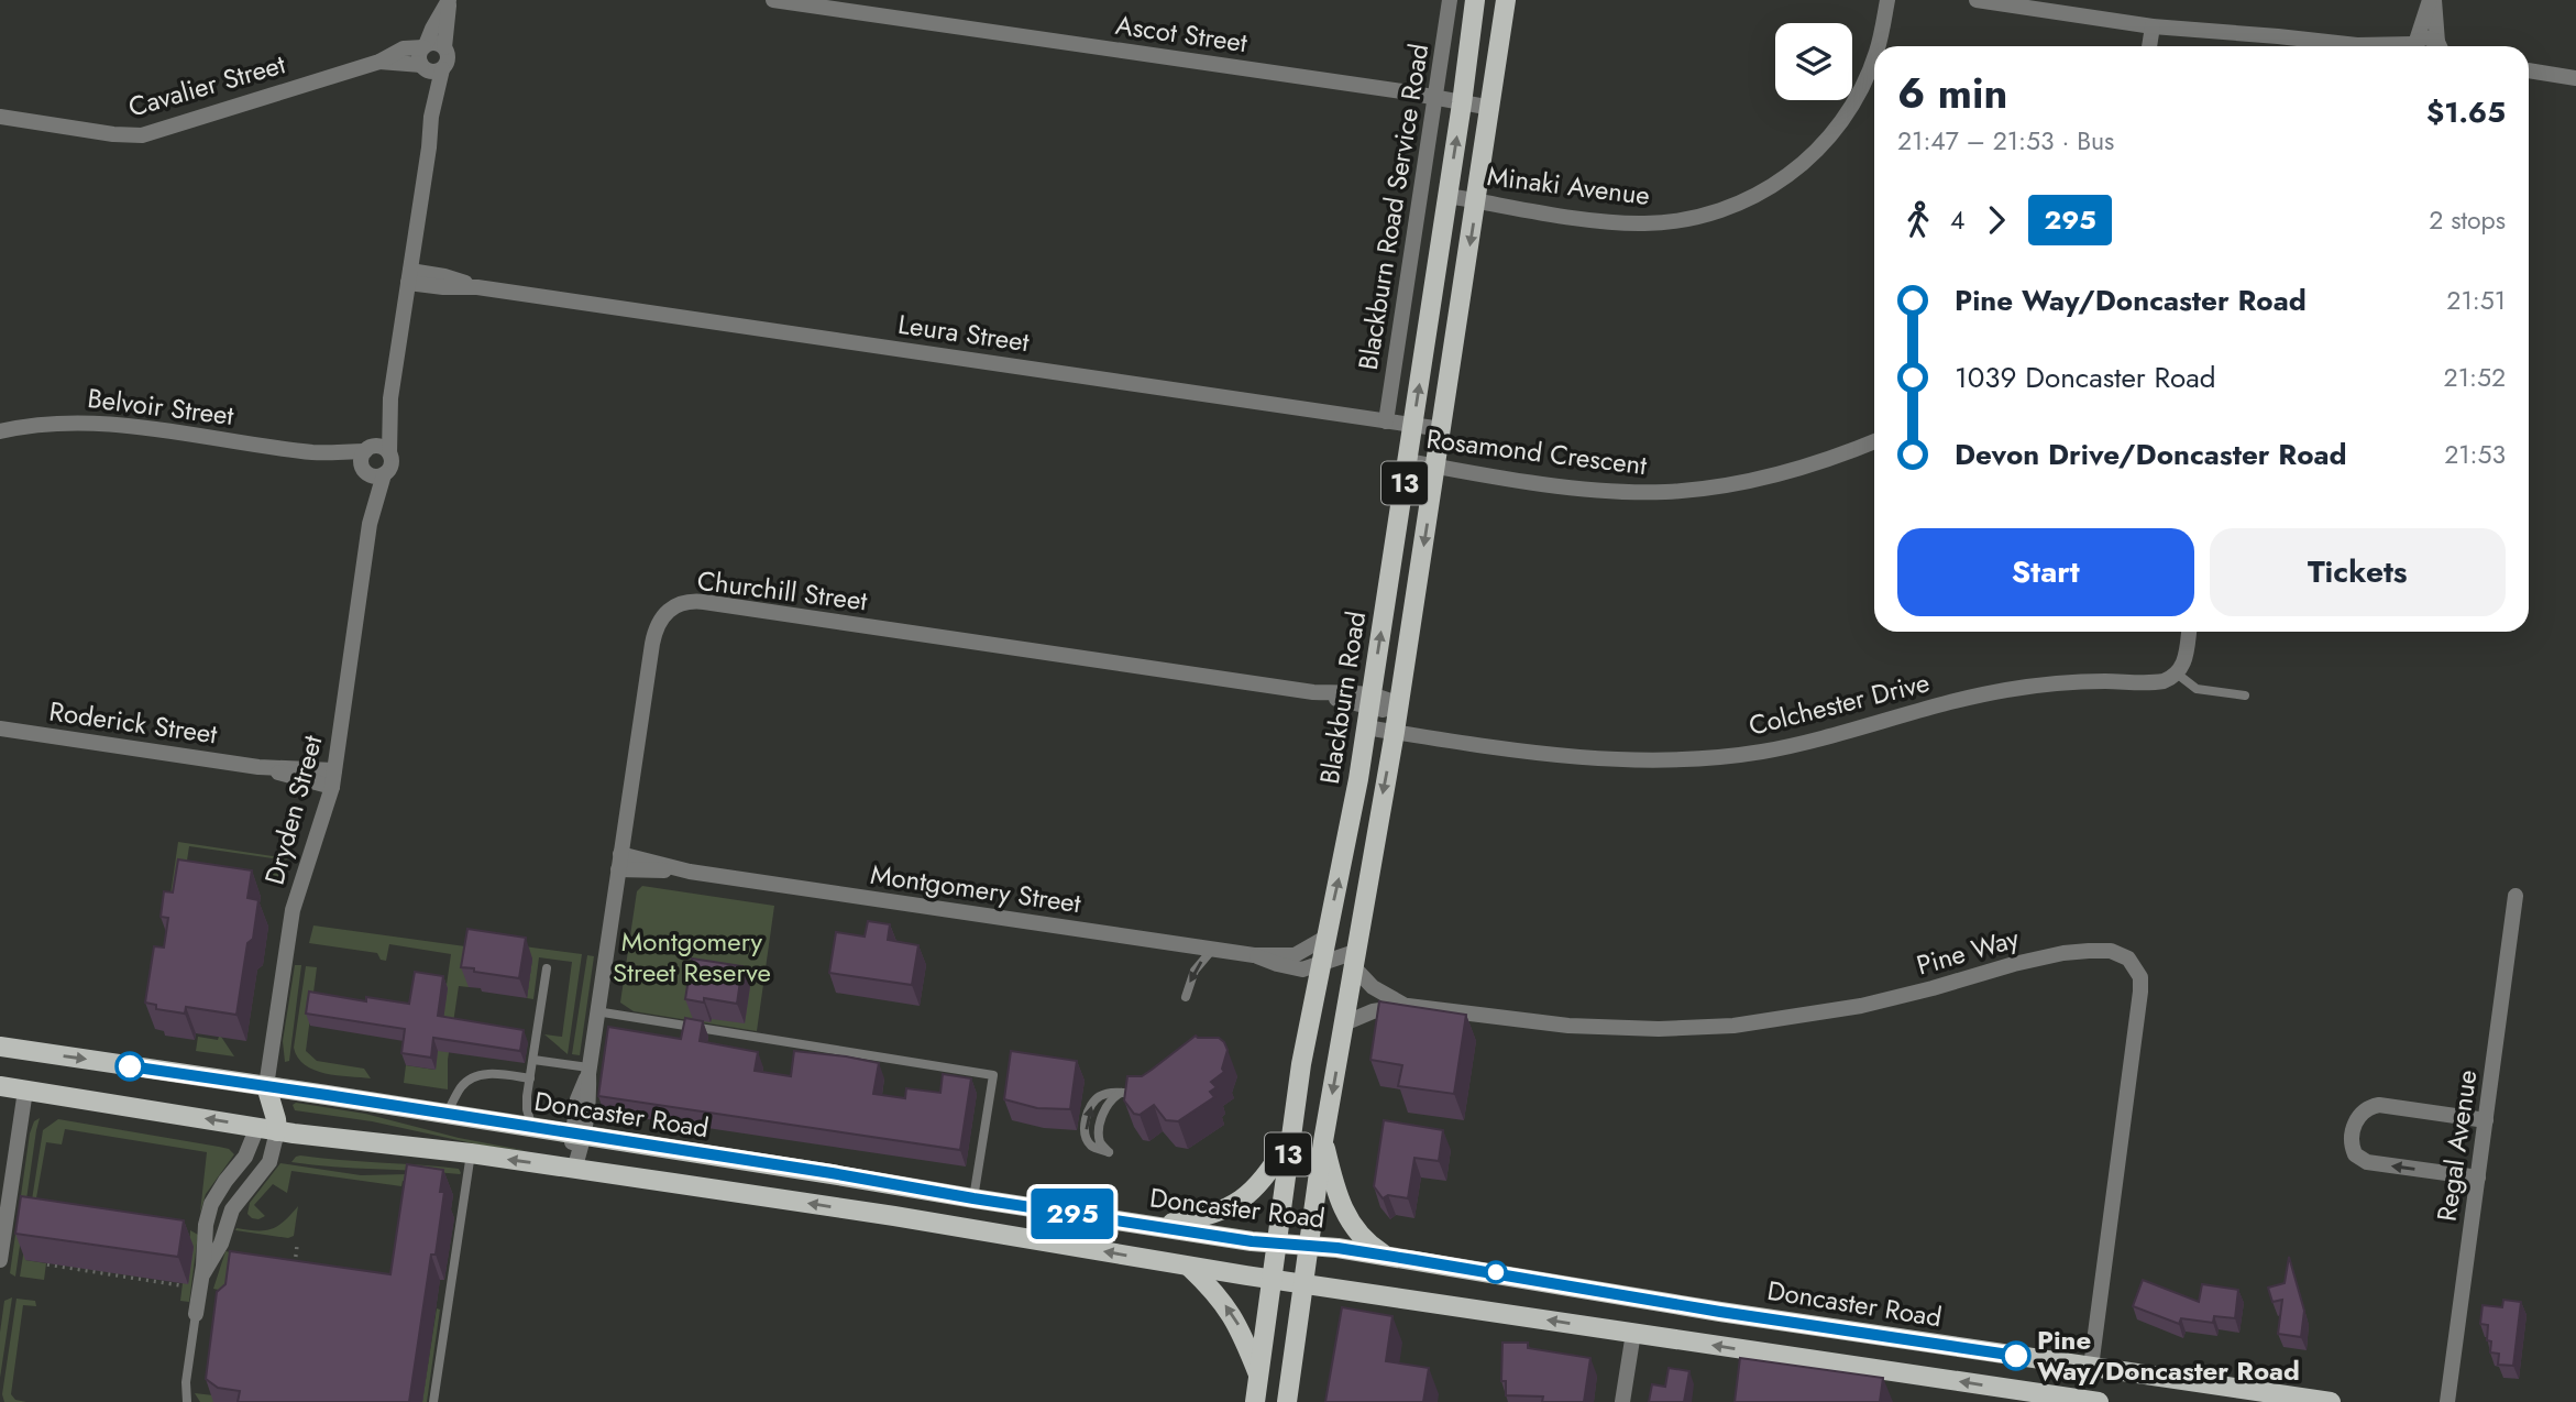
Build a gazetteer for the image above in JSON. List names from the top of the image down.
{
  "streets": {
    "main road": ["13", "Blackburn Road", "Doncaster Road"],
    "street": [
      "Ascot Street",
      "Cavalier Street",
      "Minaki Avenue",
      "Blackburn Road Service Road",
      "Leura Street",
      "Belvoir Street",
      "Rosamond Crescent",
      "Churchill Street",
      "Colchester Drive",
      "Roderick Street",
      "Dryden Street",
      "Montgomery Street",
      "Pine Way",
      "Regal Avenue"
    ]
  },
  "crossings": [
    ["Ascot Street", "Blackburn Road Service Road"],
    ["Ascot Street", "Blackburn Road"],
    ["Minaki Avenue", "Blackburn Road"],
    ["Blackburn Road Service Road", "Leura Street"],
    ["Leura Street", "Blackburn Road"],
    ["Belvoir Street", "Dryden Street"],
    ["Rosamond Crescent", "Blackburn Road"],
    ["Churchill Street", "Blackburn Road"],
    ["Churchill Street", "Colchester Drive"],
    ["Churchill Street", "Montgomery Street"],
    ["Churchill Street", "Doncaster Road"],
    ["Blackburn Road", "Colchester Drive"],
    ["Blackburn Road", "Montgomery Street"],
    ["Blackburn Road", "Pine Way"],
    ["Blackburn Road", "Doncaster Road"],
    ["Roderick Street", "Dryden Street"],
    ["Dryden Street", "Doncaster Road"],
    ["Montgomery Street", "Pine Way"],
    ["Pine Way", "Doncaster Road"]
  ],
  "parks": ["Montgomery Street Reserve"],
  "places": ["Pine Way/Doncaster Road"],
  "lines": ["bus line 295"],
  "page": {
    "on_map": "295",
    "heading": ["6 min", "21:47 – 21:53 · Bus", "$1.65"],
    "legs": ["4", "295", "2 stops"],
    "list": [
      {
        "name": "Pine Way/Doncaster Road",
        "value": "21:51"
      },
      {
        "name": "1039 Doncaster Road",
        "value": "21:52"
      },
      {
        "name": "Devon Drive/Doncaster Road",
        "value": "21:53"
      }
    ],
    "buttons": ["Start", "Tickets"]
  }
}
